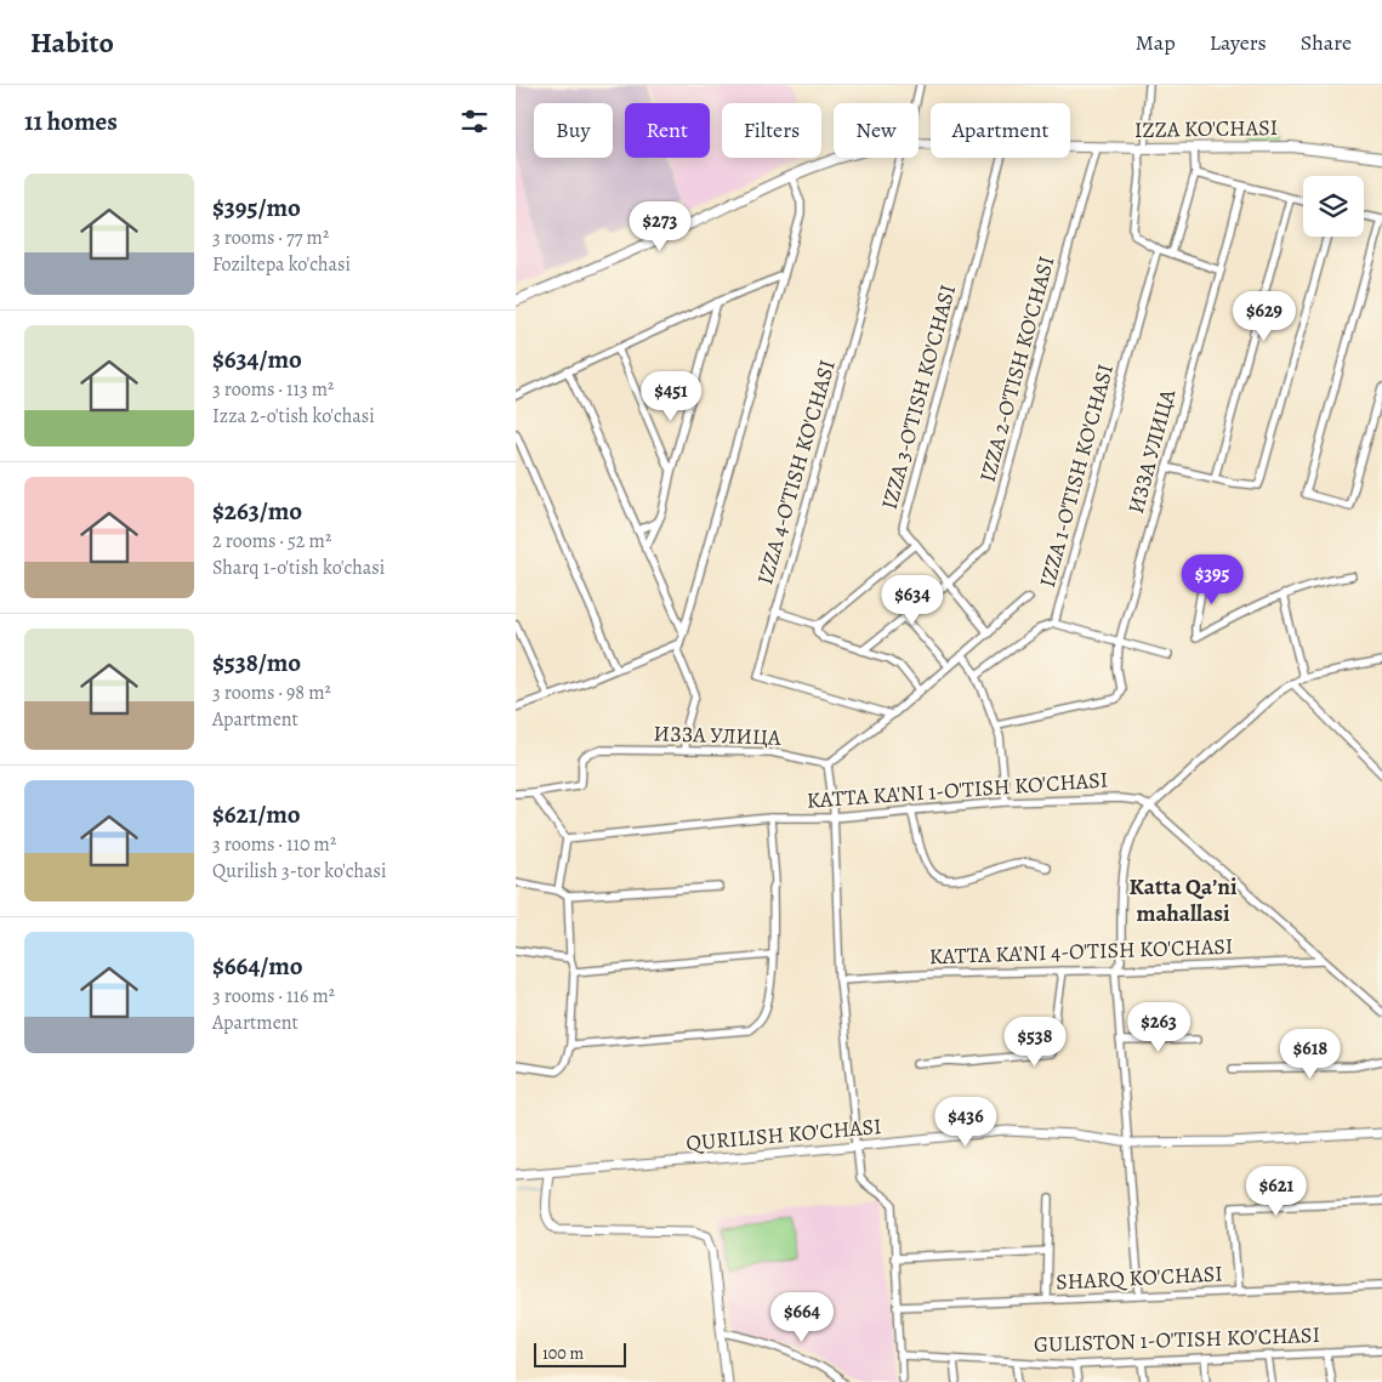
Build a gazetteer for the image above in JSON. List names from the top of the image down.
{
  "streets": {
    "main road": ["IZZA KO'CHASI"],
    "street": [
      "IZZA 2-O'TISH KO'CHASI",
      "IZZA 3-O'TISH KO'CHASI",
      "ИЗЗА УЛИЦА",
      "IZZA 4-O'TISH KO'CHASI",
      "IZZA 1-O'TISH KO'CHASI",
      "KATTA KA'NI 1-O'TISH KO'CHASI",
      "KATTA KA'NI 4-O'TISH KO'CHASI",
      "QURILISH KO'CHASI",
      "SHARQ KO'CHASI",
      "GULISTON 1-O'TISH KO'CHASI"
    ]
  },
  "crossings": [
    ["IZZA KO'CHASI", "IZZA 2-O'TISH KO'CHASI"],
    ["IZZA 2-O'TISH KO'CHASI", "IZZA 3-O'TISH KO'CHASI"],
    ["KATTA KA'NI 1-O'TISH KO'CHASI", "KATTA KA'NI 4-O'TISH KO'CHASI"]
  ],
  "districts": ["Katta Qaʼni mahallasi"],
  "scale_bar": "100 m",
  "page": {
    "header": "Habito",
    "nav": ["Map", "Layers", "Share"],
    "heading": "11 homes",
    "chip": [
      "Buy",
      "Rent",
      "Filters",
      "New",
      "Apartment"
    ],
    "list": [
      {
        "name": "$395/mo",
        "note": "3 rooms · 77 m² · Foziltepa ko'chasi"
      },
      {
        "name": "$634/mo",
        "note": "3 rooms · 113 m² · Izza 2-o'tish ko'chasi"
      },
      {
        "name": "$263/mo",
        "note": "2 rooms · 52 m² · Sharq 1-o'tish ko'chasi"
      },
      {
        "name": "$538/mo",
        "note": "3 rooms · 98 m² · Apartment"
      },
      {
        "name": "$621/mo",
        "note": "3 rooms · 110 m² · Qurilish 3-tor ko'chasi"
      },
      {
        "name": "$664/mo",
        "note": "3 rooms · 116 m² · Apartment"
      }
    ],
    "price": [
      "$273",
      "$629",
      "$451",
      "$395",
      "$634",
      "$263",
      "$538",
      "$618",
      "$436",
      "$621",
      "$664"
    ],
    "scale": "100 m"
  }
}
